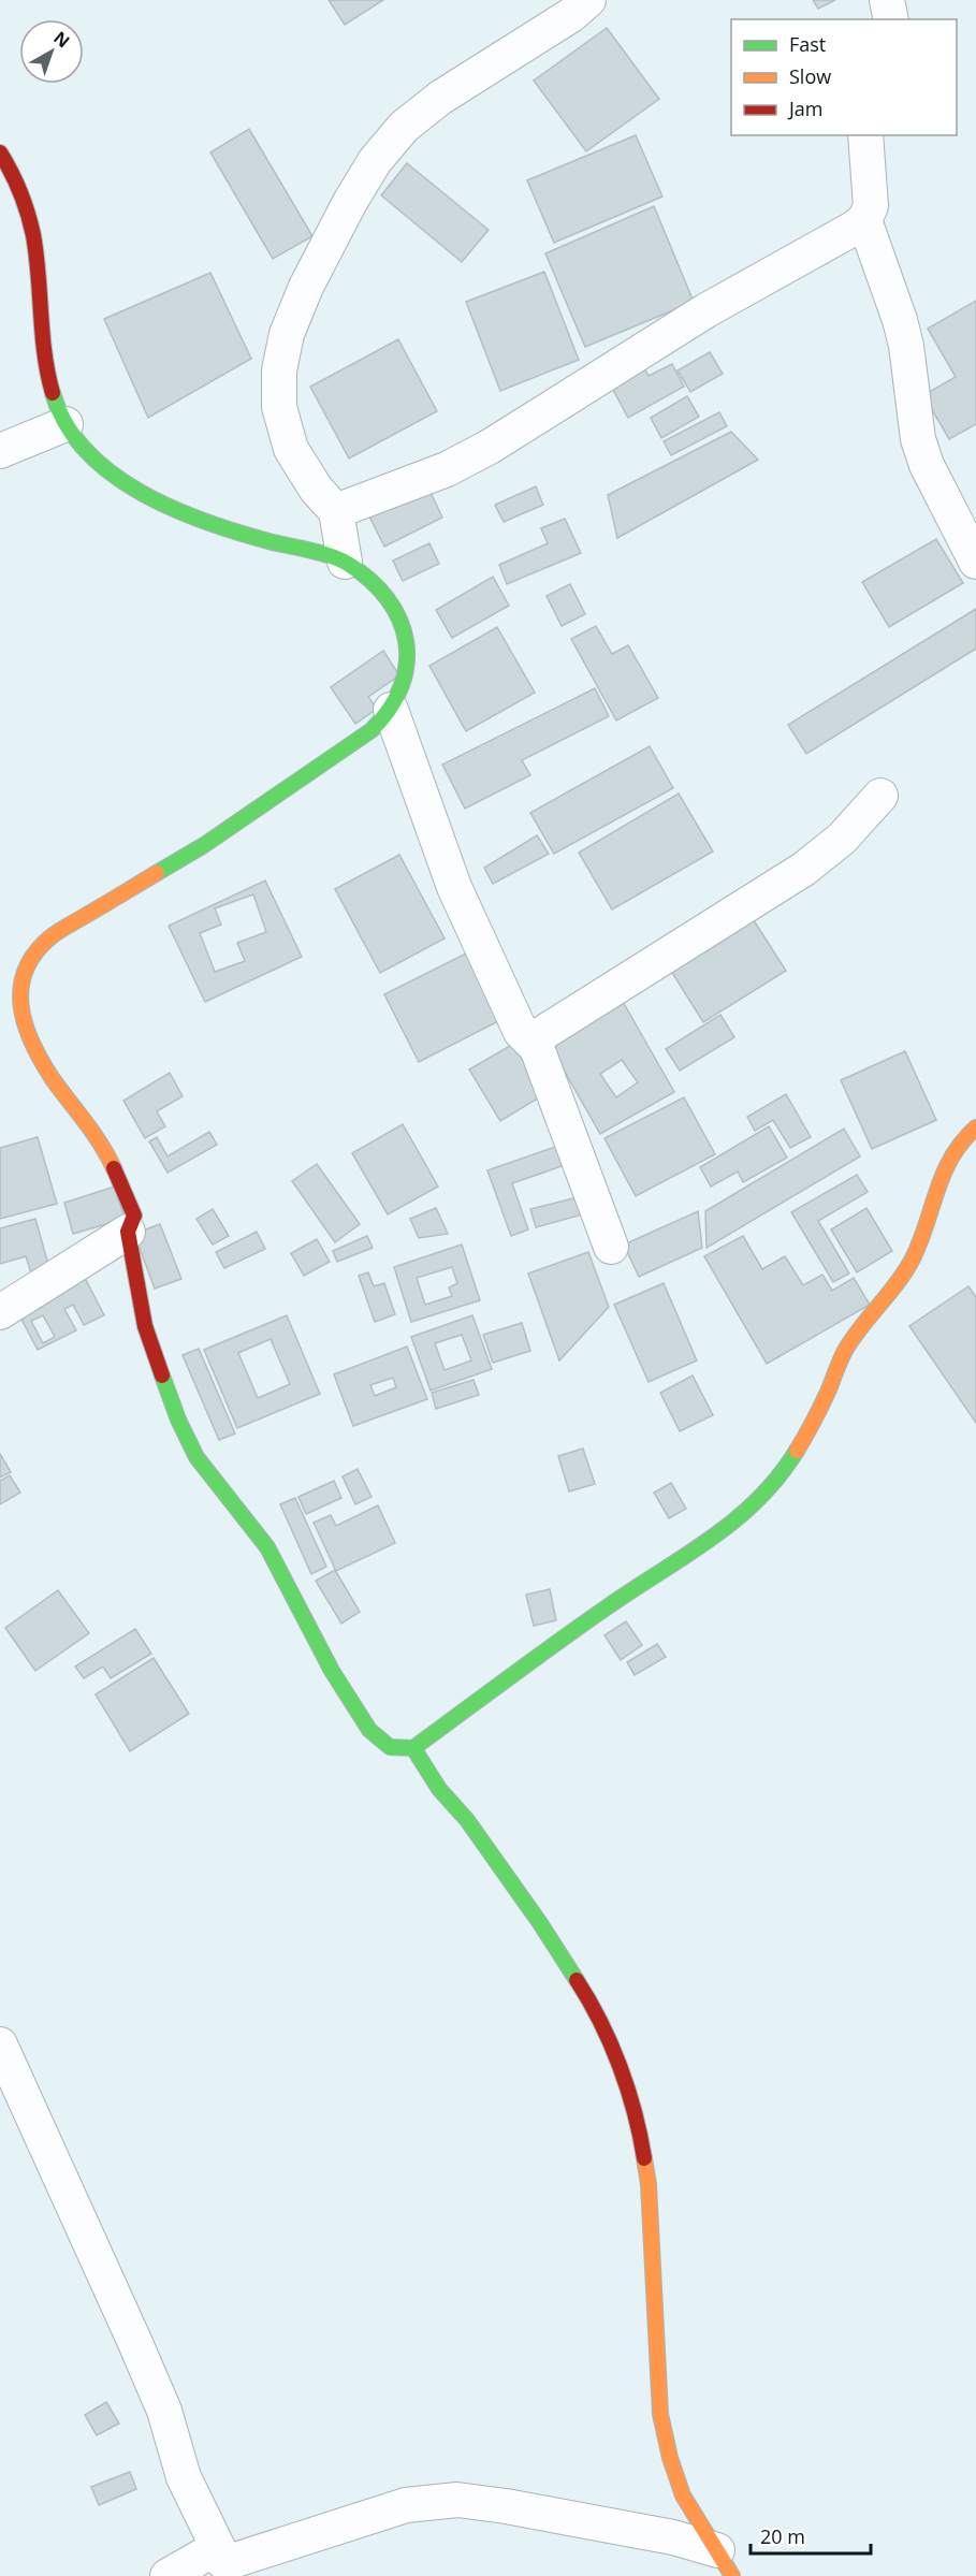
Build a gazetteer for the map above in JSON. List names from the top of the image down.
{
  "legend": ["Fast", "Slow", "Jam"],
  "scale_bar": "20 m",
  "north": "top right"
}
